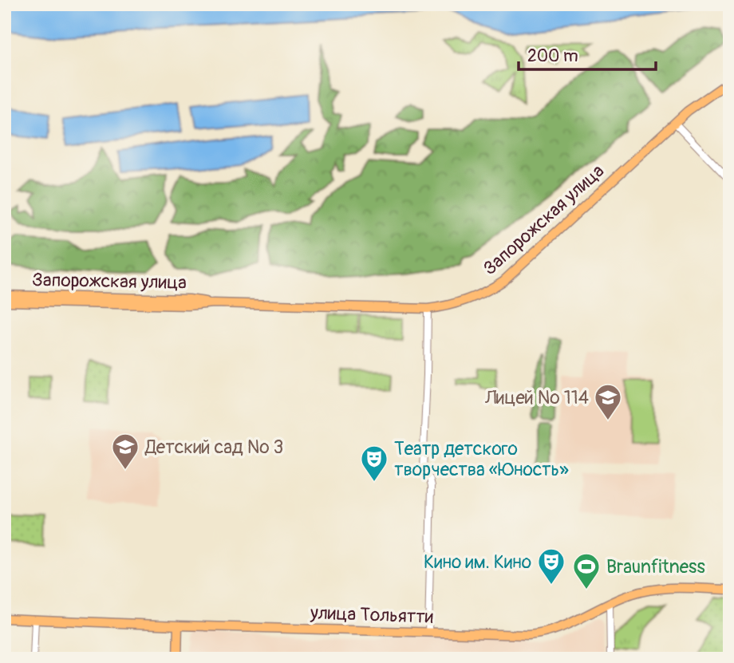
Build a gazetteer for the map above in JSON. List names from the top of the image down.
{
  "streets": {
    "main road": ["Запорожская улица", "улица Тольятти"]
  },
  "places": {
    "school or university": ["Лицей № 114", "Детский сад № 3"],
    "theatre": ["Театр детского творчества «Юность»", "Кино им. Кино"],
    "sports": ["Braunfitness"]
  },
  "scale_bar": "200 m"
}
